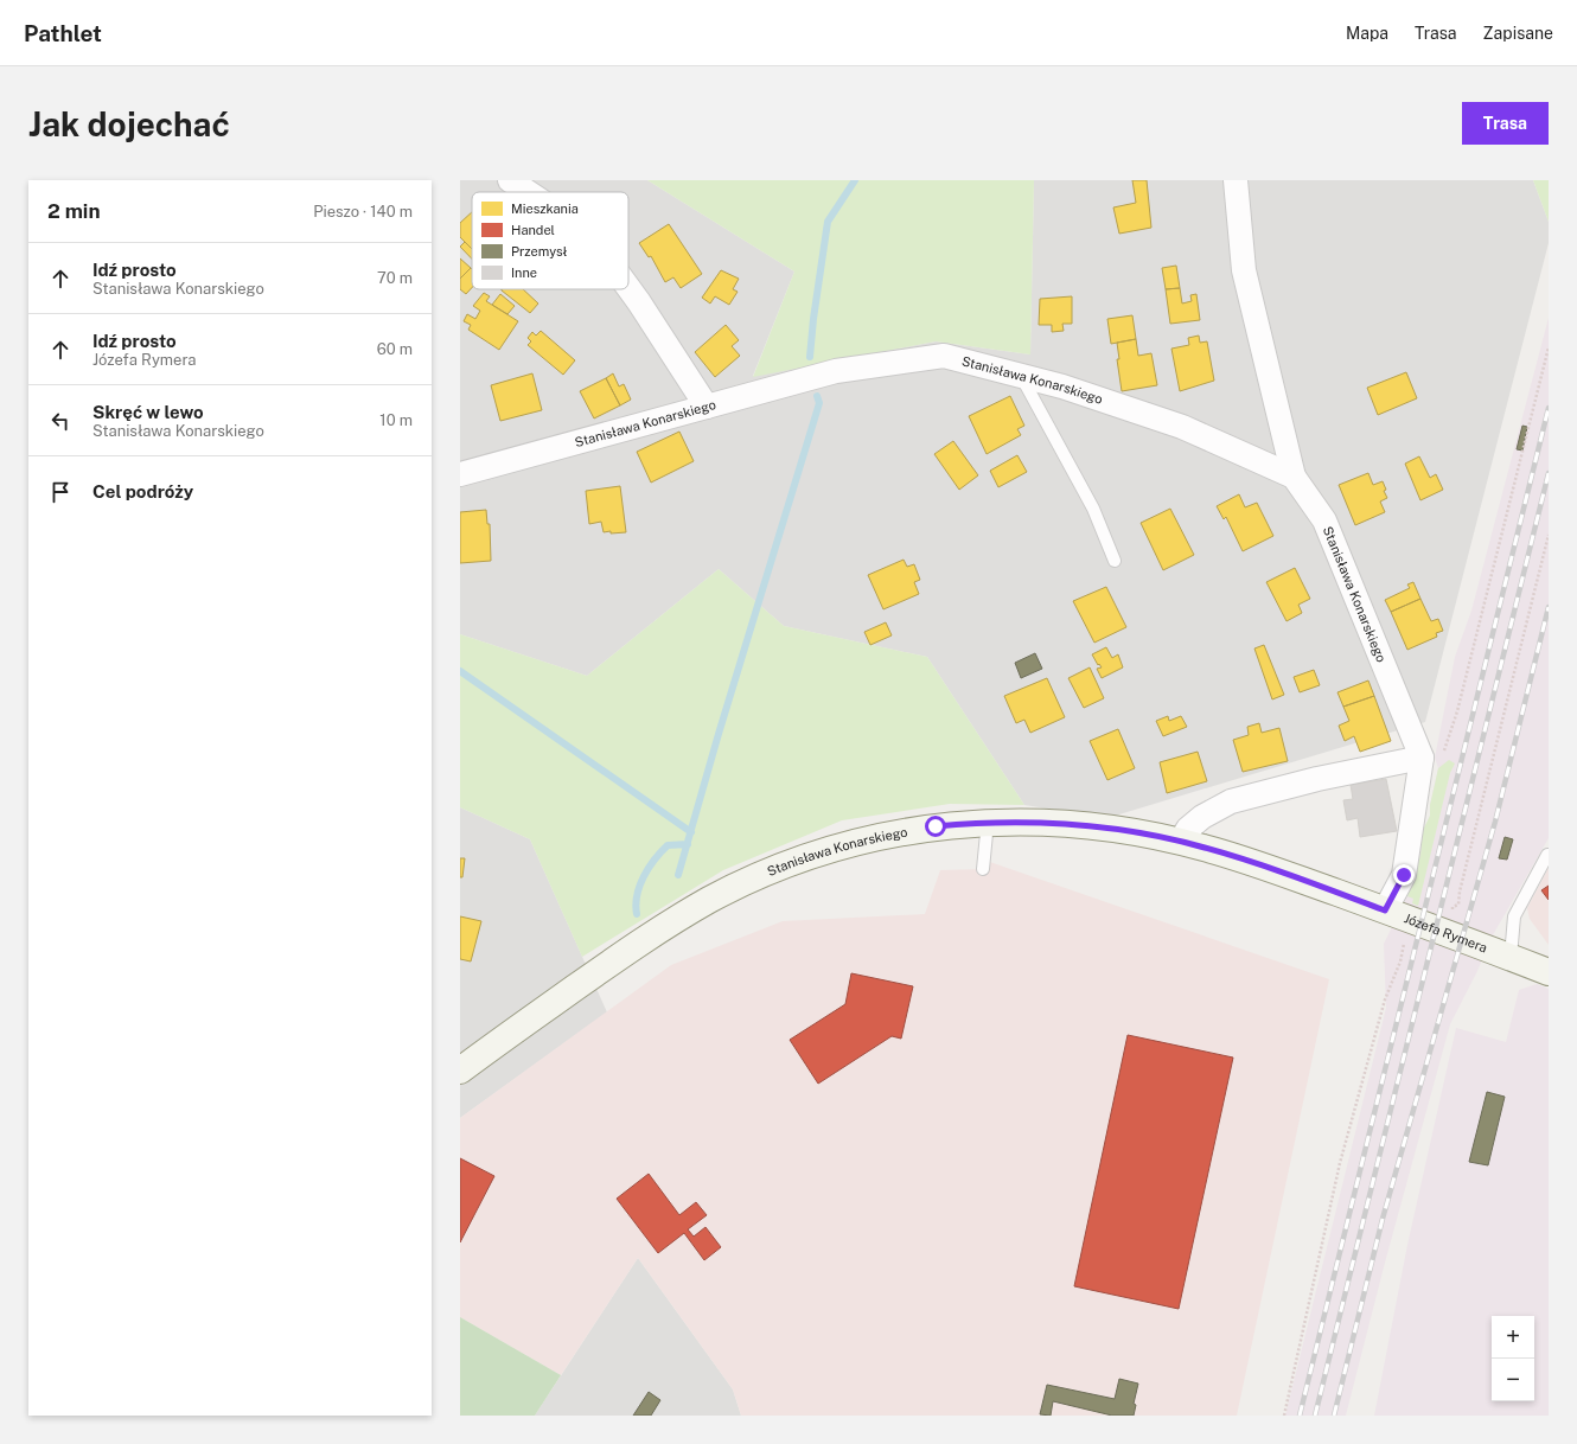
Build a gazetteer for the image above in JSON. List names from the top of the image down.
{
  "streets": {
    "street": ["Stanisława Konarskiego", "Józefa Rymera"]
  },
  "crossings": [
    ["Stanisława Konarskiego", "Józefa Rymera"]
  ],
  "legend": [
    "Mieszkania",
    "Handel",
    "Przemysł",
    "Inne"
  ],
  "page": {
    "header": "Pathlet",
    "nav": ["Mapa", "Trasa", "Zapisane"],
    "buttons": "Trasa",
    "title": "Jak dojechać",
    "heading": ["2 min", "Pieszo · 140 m"],
    "list": [
      ["Idź prosto", "Stanisława Konarskiego", "70 m"],
      ["Idź prosto", "Józefa Rymera", "60 m"],
      ["Skręć w lewo", "Stanisława Konarskiego", "10 m"],
      "Cel podróży"
    ],
    "map_buttons": ["+", "−"]
  }
}
